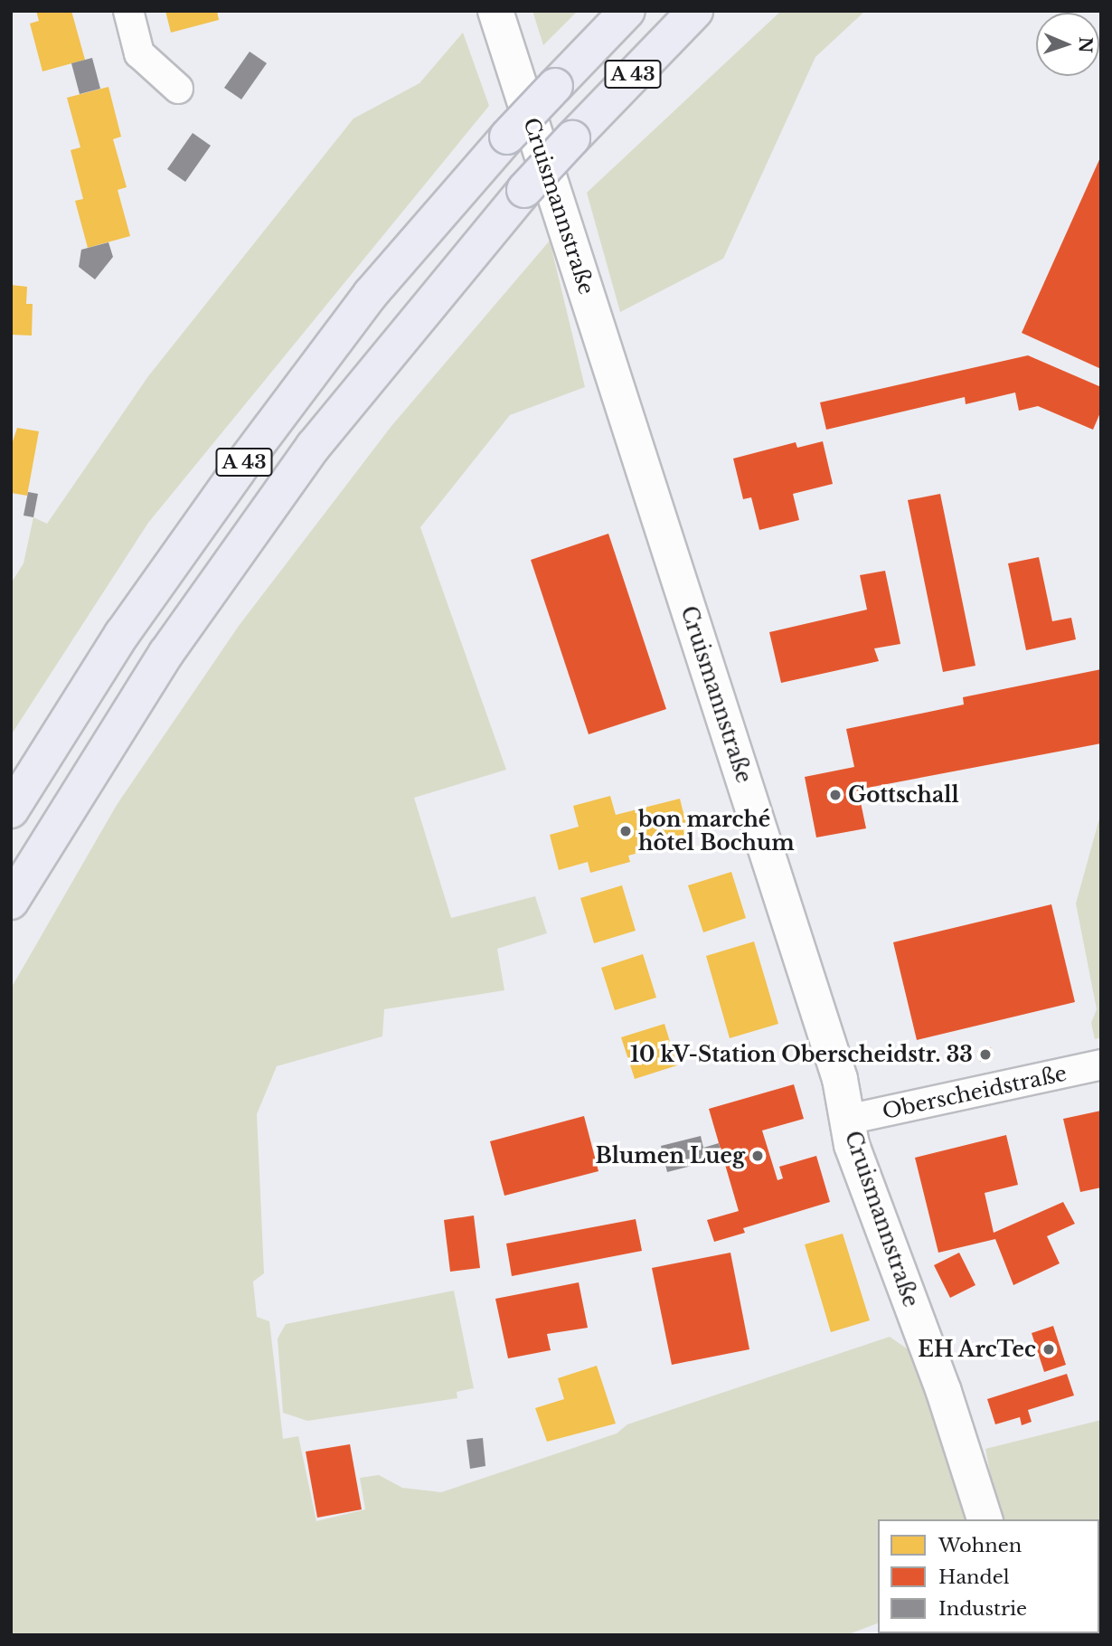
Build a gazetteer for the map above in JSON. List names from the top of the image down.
{
  "streets": {
    "highway": ["A 43"],
    "street": ["Cruismannstraße", "Oberscheidstraße"]
  },
  "crossings": [
    ["Cruismannstraße", "Oberscheidstraße"]
  ],
  "places": [
    "Gottschall",
    "bon marché hôtel Bochum",
    "10 kV-Station Oberscheidstr. 33",
    "Blumen Lueg",
    "EH ArcTec"
  ],
  "legend": ["Wohnen", "Handel", "Industrie"],
  "north": "right"
}
